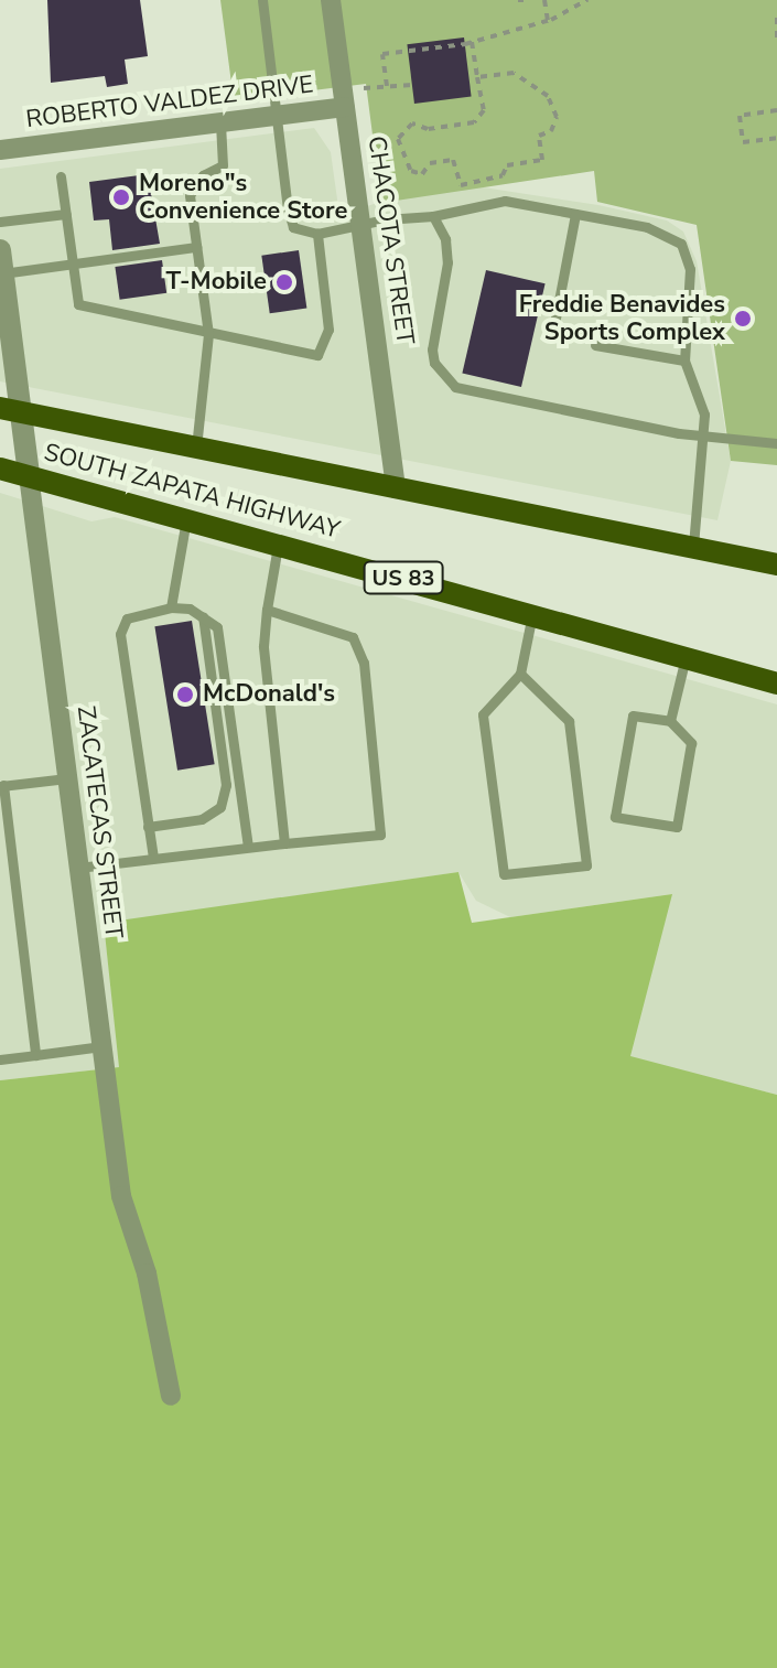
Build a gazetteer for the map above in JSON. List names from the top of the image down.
{
  "streets": {
    "main road": ["SOUTH ZAPATA HIGHWAY", "US 83"],
    "street": ["ROBERTO VALDEZ DRIVE", "CHACOTA STREET", "ZACATECAS STREET"]
  },
  "crossings": [
    ["ROBERTO VALDEZ DRIVE", "CHACOTA STREET"],
    ["CHACOTA STREET", "SOUTH ZAPATA HIGHWAY"],
    ["SOUTH ZAPATA HIGHWAY", "ZACATECAS STREET"]
  ],
  "places": [
    "Moreno\"s Convenience Store",
    "T-Mobile",
    "Freddie Benavides Sports Complex",
    "McDonald's"
  ]
}
